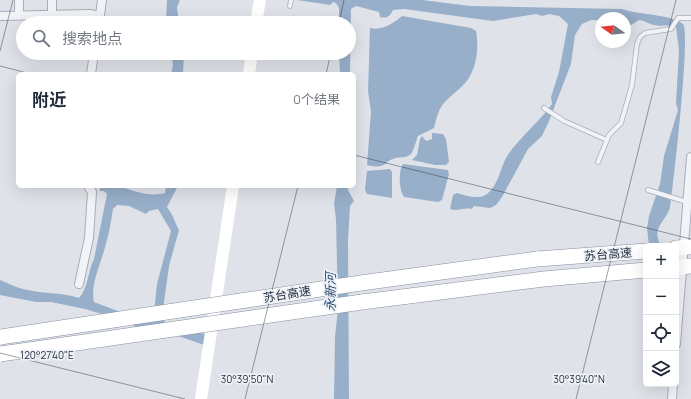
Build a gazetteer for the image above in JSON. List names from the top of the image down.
{
  "streets": {
    "highway": ["苏台高速"]
  },
  "water": ["永新河"],
  "north": "left",
  "page": {
    "search": "搜索地点",
    "heading": ["附近", "0个结果"],
    "map_buttons": ["+", "−"]
  },
  "coordinates": ["120°27'40\"E", "30°39'50\"N", "30°39'40\"N"]
}
